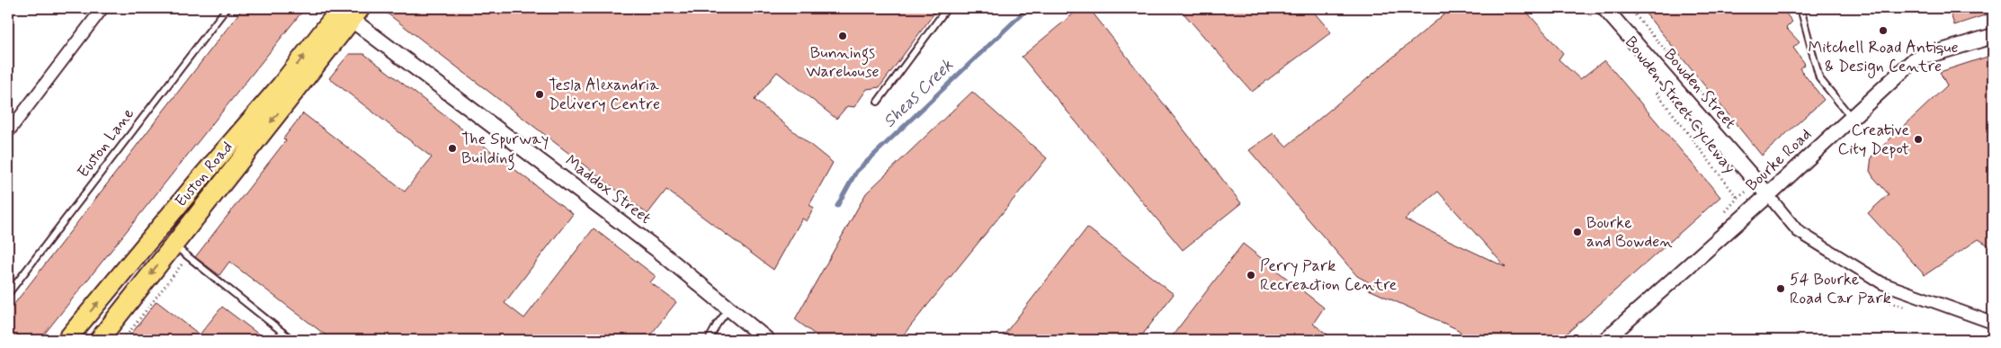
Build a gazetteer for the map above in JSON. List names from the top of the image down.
{
  "streets": {
    "main road": ["Euston Road"],
    "street": ["Bowden Street", "Bourke Road", "Maddox Street"],
    "lane": ["Euston Lane"],
    "path": ["Bowden Street Cycleway"]
  },
  "crossings": [
    ["Bowden Street", "Bourke Road"],
    ["Euston Road", "Maddox Street"]
  ],
  "water": ["Sheas Creek"],
  "places": [
    "Mitchell Road Antique & Design Centre",
    "Bunnings Warehouse",
    "Tesla Alexandria Delivery Centre",
    "Creative City Depot",
    "The Spurway Building",
    "Bourke and Bowden",
    "Perry Park Recreaction Centre",
    "54 Bourke Road Car Park"
  ]
}
